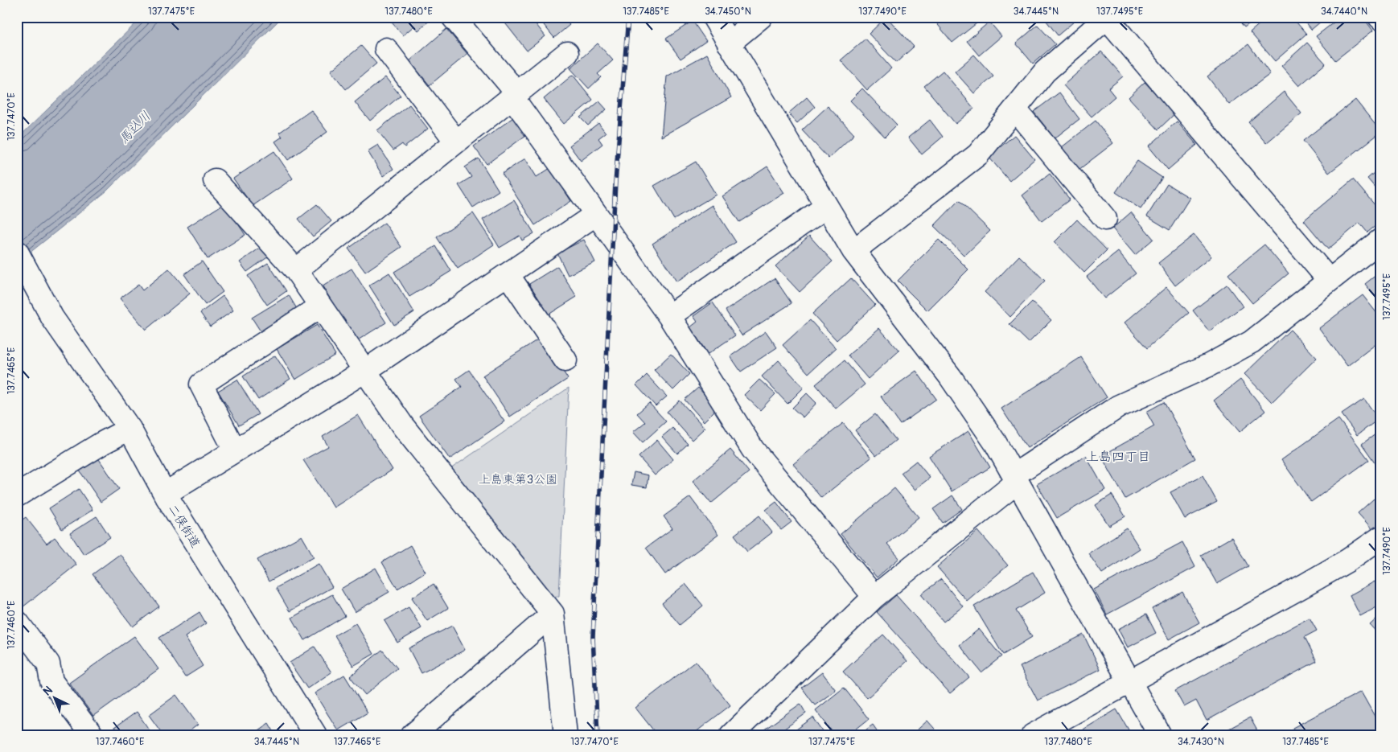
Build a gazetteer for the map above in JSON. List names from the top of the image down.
{
  "streets": {
    "street": ["二俣街道"]
  },
  "districts": ["上島四丁目"],
  "water": ["馬込川"],
  "parks": ["上島東第3公園"],
  "north": "top left",
  "coordinates": [
    "137.7475°E",
    "137.7480°E",
    "137.7485°E",
    "34.7450°N",
    "137.7490°E",
    "34.7445°N",
    "137.7495°E",
    "34.7440°N",
    "137.7470°E",
    "137.7465°E",
    "137.7460°E",
    "34.7430°N"
  ]
}
